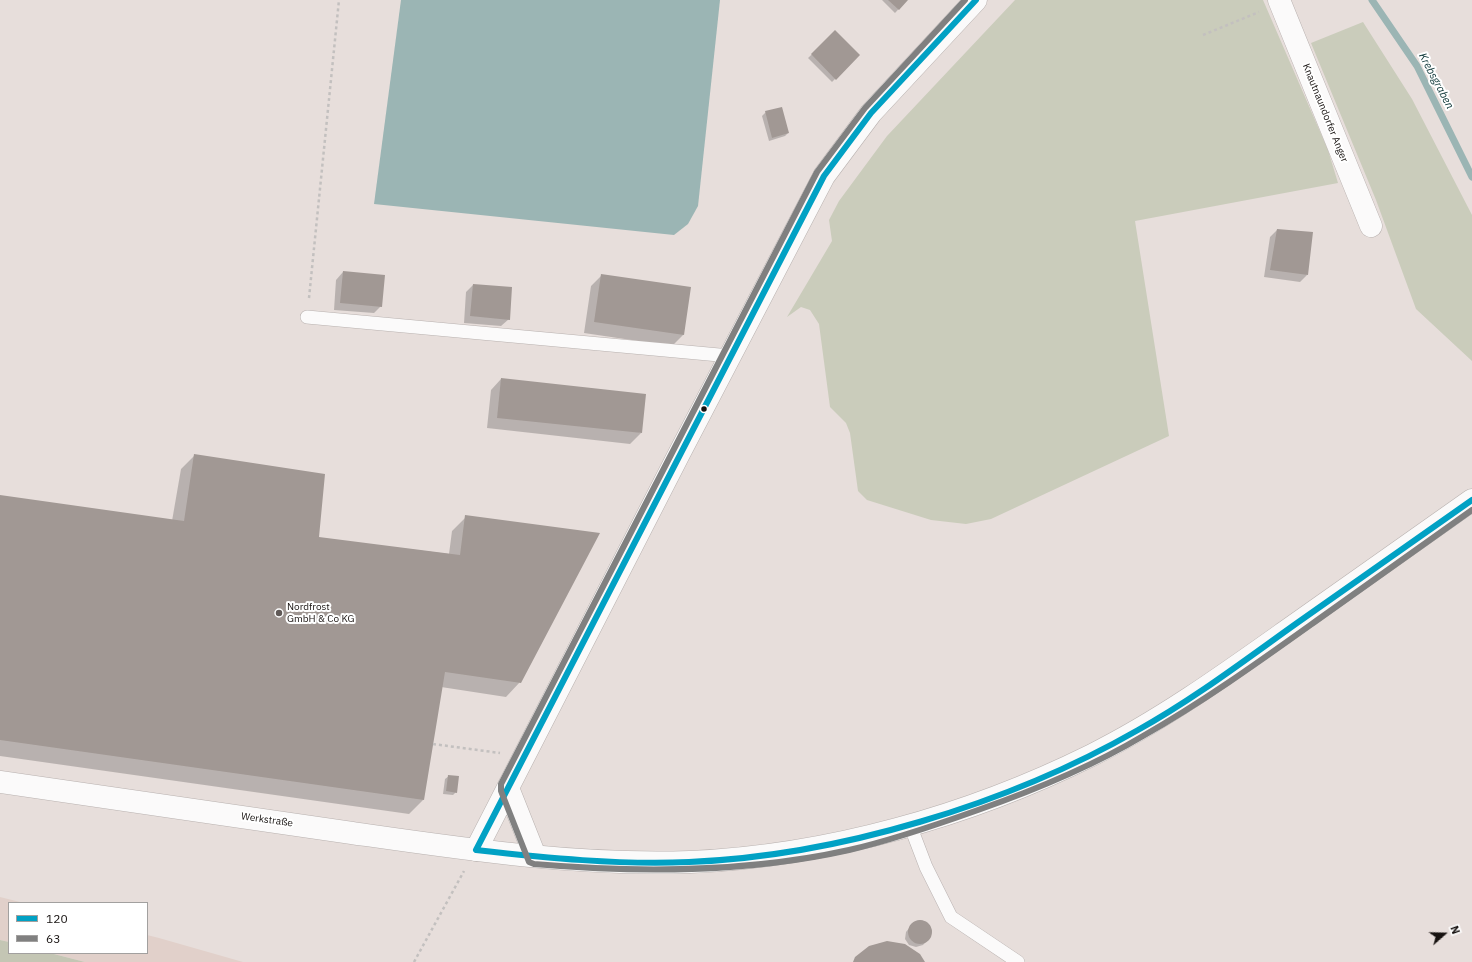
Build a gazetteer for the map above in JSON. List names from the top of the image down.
{
  "streets": {
    "main road": ["Knautnaundorfer Anger", "Werkstraße"]
  },
  "water": ["Krebsgraben"],
  "places": ["Nordfrost GmbH & Co KG"],
  "lines": ["transit line 120", "transit line 63"],
  "legend": ["120", "63"],
  "north": "right"
}
